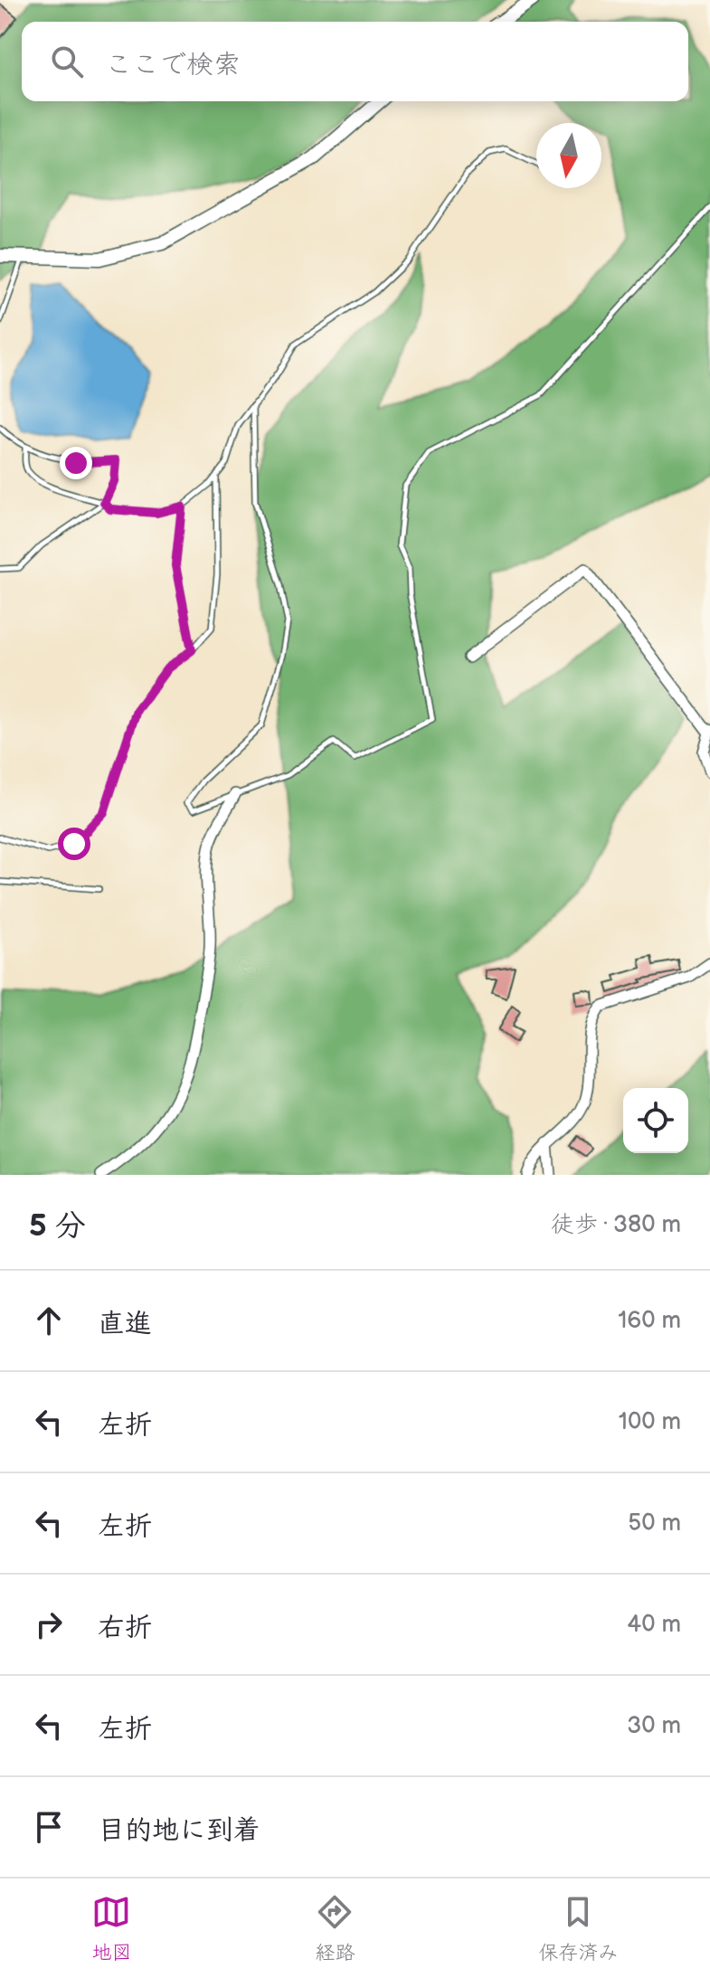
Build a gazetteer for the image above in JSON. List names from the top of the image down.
{
  "north": "bottom",
  "page": {
    "search": "ここで検索",
    "heading": ["5 分", "徒歩 · 380 m"],
    "list": [
      ["直進", "160 m"],
      ["左折", "100 m"],
      ["左折", "50 m"],
      ["右折", "40 m"],
      ["左折", "30 m"],
      "目的地に到着"
    ],
    "nav": ["地図", "経路", "保存済み"]
  }
}
